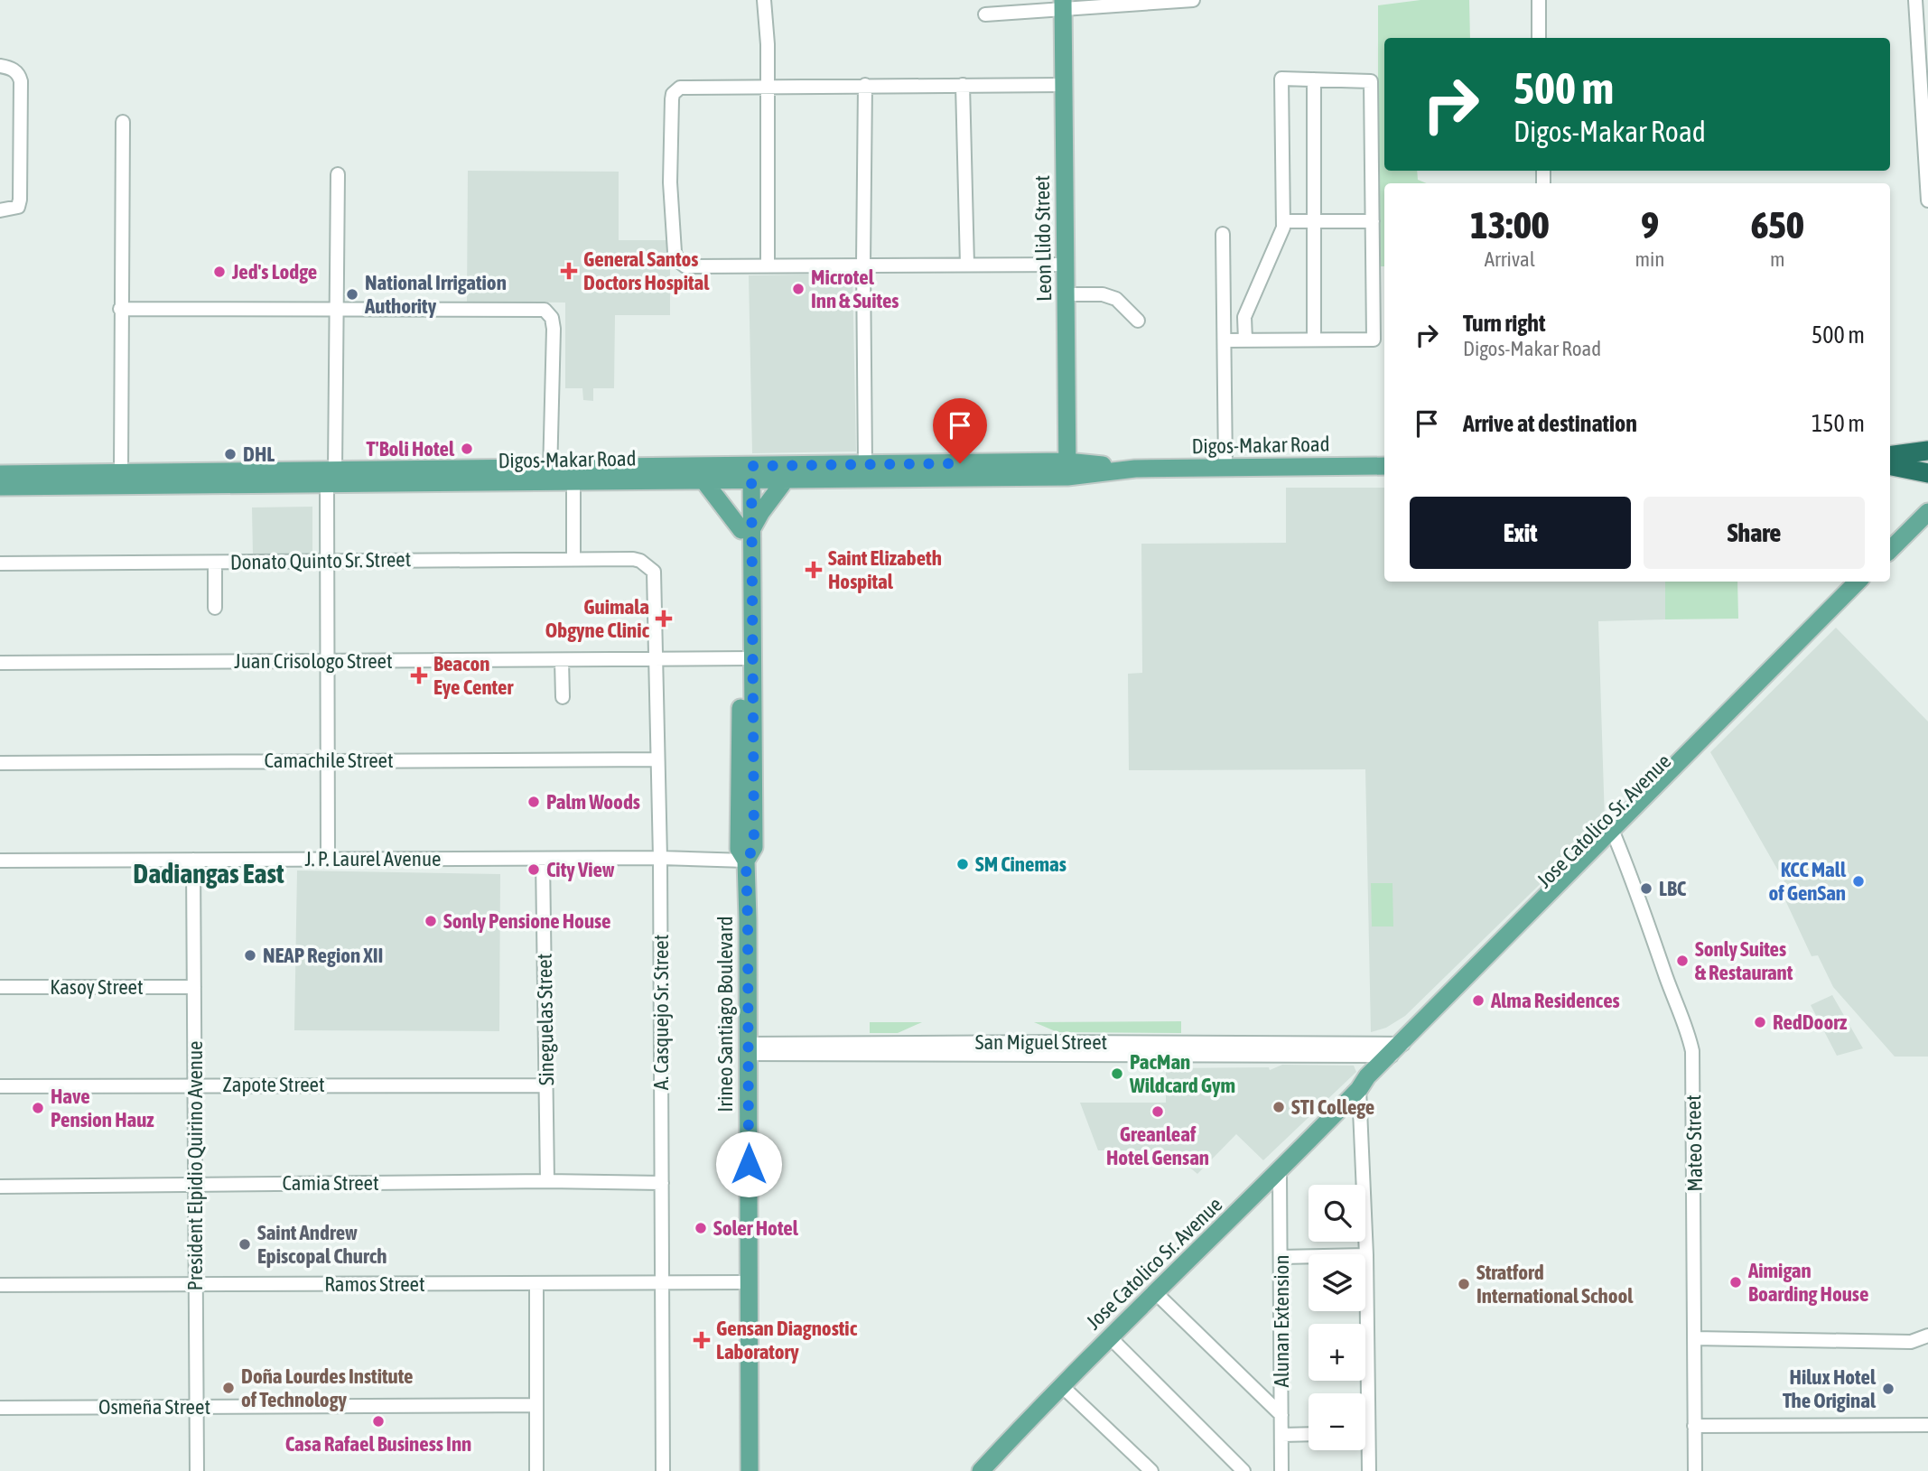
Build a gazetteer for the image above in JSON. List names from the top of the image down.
{
  "streets": {
    "main road": [
      "Leon Llido Street",
      "Digos-Makar Road",
      "Jose Catolico Sr. Avenue",
      "Irineo Santiago Boulevard"
    ],
    "street": [
      "Donato Quinto Sr. Street",
      "Juan Crisologo Street",
      "Camachile Street",
      "J. P. Laurel Avenue",
      "Kasoy Street",
      "A. Casquejo Sr. Street",
      "Sineguelas Street",
      "San Miguel Street",
      "Zapote Street",
      "Mateo Street",
      "President Elpidio Quirino Avenue",
      "Camia Street",
      "Ramos Street",
      "Alunan Extension",
      "Osmeña Street"
    ]
  },
  "crossings": [
    ["Leon Llido Street", "Digos-Makar Road"],
    ["Digos-Makar Road", "Irineo Santiago Boulevard"],
    ["Donato Quinto Sr. Street", "A. Casquejo Sr. Street"],
    ["Juan Crisologo Street", "A. Casquejo Sr. Street"],
    ["Juan Crisologo Street", "Irineo Santiago Boulevard"],
    ["Camachile Street", "A. Casquejo Sr. Street"],
    ["Jose Catolico Sr. Avenue", "San Miguel Street"],
    ["Jose Catolico Sr. Avenue", "Mateo Street"],
    ["Jose Catolico Sr. Avenue", "Alunan Extension"],
    ["J. P. Laurel Avenue", "A. Casquejo Sr. Street"],
    ["J. P. Laurel Avenue", "Irineo Santiago Boulevard"],
    ["J. P. Laurel Avenue", "Sineguelas Street"],
    ["J. P. Laurel Avenue", "President Elpidio Quirino Avenue"],
    ["Kasoy Street", "President Elpidio Quirino Avenue"],
    ["A. Casquejo Sr. Street", "Camia Street"],
    ["A. Casquejo Sr. Street", "Ramos Street"],
    ["Irineo Santiago Boulevard", "San Miguel Street"],
    ["Irineo Santiago Boulevard", "Ramos Street"],
    ["Sineguelas Street", "Zapote Street"],
    ["Sineguelas Street", "Camia Street"],
    ["Zapote Street", "President Elpidio Quirino Avenue"],
    ["President Elpidio Quirino Avenue", "Camia Street"],
    ["President Elpidio Quirino Avenue", "Ramos Street"],
    ["President Elpidio Quirino Avenue", "Osmeña Street"]
  ],
  "districts": ["Dadiangas East"],
  "places": {
    "health": [
      "General Santos Doctors Hospital",
      "Saint Elizabeth Hospital",
      "Guimala Obgyne Clinic",
      "Beacon Eye Center",
      "Gensan Diagnostic Laboratory"
    ],
    "other": [
      "Jed's Lodge",
      "Microtel Inn & Suites",
      "National Irrigation Authority",
      "T'Boli Hotel",
      "DHL",
      "Palm Woods",
      "SM Cinemas",
      "City View",
      "KCC Mall of GenSan",
      "LBC",
      "Sonly Pensione House",
      "NEAP Region XII",
      "Sonly Suites & Restaurant",
      "Alma Residences",
      "RedDoorz",
      "PacMan Wildcard Gym",
      "STI College",
      "Have Pension Hauz",
      "Greanleaf Hotel Gensan",
      "Soler Hotel",
      "Saint Andrew Episcopal Church",
      "Aimigan Boarding House",
      "Stratford International School",
      "Doña Lourdes Institute of Technology",
      "Hilux Hotel The Original",
      "Casa Rafael Business Inn"
    ]
  },
  "page": {
    "turn": ["500 m", "Digos-Makar Road"],
    "eta": [
      "13:00",
      "Arrival",
      "9",
      "min",
      "650",
      "m"
    ],
    "list": [
      {
        "name": "Turn right",
        "note": "Digos-Makar Road",
        "value": "500 m"
      },
      {
        "name": "Arrive at destination",
        "value": "150 m"
      }
    ],
    "buttons": ["Exit", "Share"],
    "map_buttons": ["+", "−"]
  }
}
